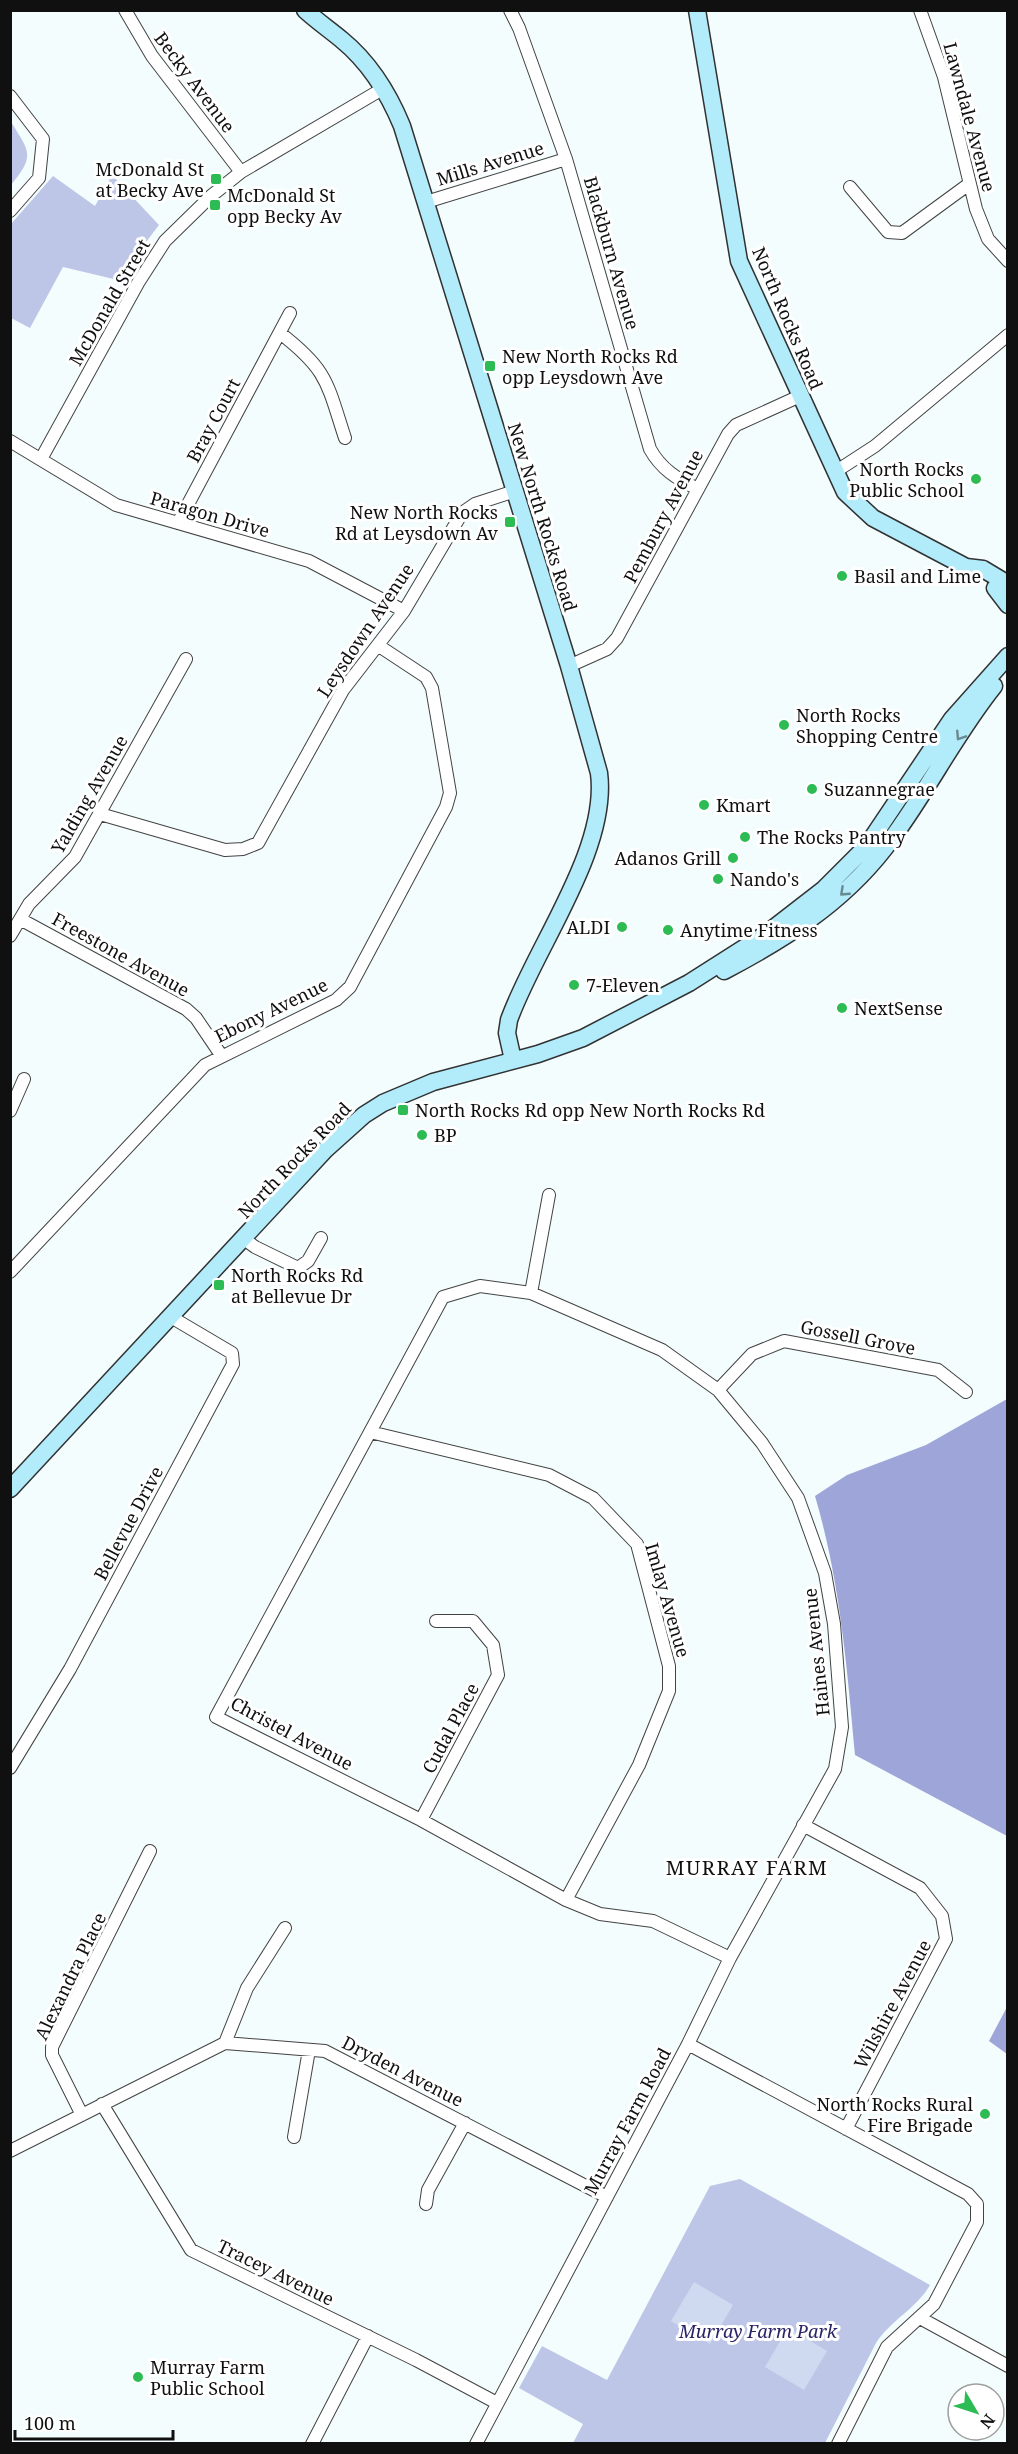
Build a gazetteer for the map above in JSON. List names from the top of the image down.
{
  "streets": {
    "main road": ["North Rocks Road", "New North Rocks Road"],
    "street": [
      "Becky Avenue",
      "Lawndale Avenue",
      "Mills Avenue",
      "Blackburn Avenue",
      "McDonald Street",
      "Bray Court",
      "Paragon Drive",
      "Pembury Avenue",
      "Leysdown Avenue",
      "Yalding Avenue",
      "Freestone Avenue",
      "Ebony Avenue",
      "Gossell Grove",
      "Bellevue Drive",
      "Imlay Avenue",
      "Haines Avenue",
      "Cudal Place",
      "Christel Avenue",
      "Alexandra Place",
      "Wilshire Avenue",
      "Dryden Avenue",
      "Murray Farm Road",
      "Tracey Avenue"
    ]
  },
  "crossings": [
    ["Becky Avenue", "McDonald Street"],
    ["Mills Avenue", "Blackburn Avenue"],
    ["Mills Avenue", "New North Rocks Road"],
    ["Blackburn Avenue", "Pembury Avenue"],
    ["McDonald Street", "Paragon Drive"],
    ["McDonald Street", "New North Rocks Road"],
    ["North Rocks Road", "Pembury Avenue"],
    ["North Rocks Road", "New North Rocks Road"],
    ["North Rocks Road", "Bellevue Drive"],
    ["Bray Court", "Paragon Drive"],
    ["Paragon Drive", "Leysdown Avenue"],
    ["Pembury Avenue", "New North Rocks Road"],
    ["New North Rocks Road", "Leysdown Avenue"],
    ["Leysdown Avenue", "Yalding Avenue"],
    ["Leysdown Avenue", "Ebony Avenue"],
    ["Yalding Avenue", "Freestone Avenue"],
    ["Freestone Avenue", "Ebony Avenue"],
    ["Gossell Grove", "Haines Avenue"],
    ["Imlay Avenue", "Christel Avenue"],
    ["Haines Avenue", "Christel Avenue"],
    ["Haines Avenue", "Wilshire Avenue"],
    ["Haines Avenue", "Murray Farm Road"],
    ["Cudal Place", "Christel Avenue"],
    ["Wilshire Avenue", "Murray Farm Road"],
    ["Dryden Avenue", "Murray Farm Road"],
    ["Murray Farm Road", "Tracey Avenue"]
  ],
  "districts": ["MURRAY FARM"],
  "parks": ["Murray Farm Park"],
  "places": {
    "transit": [
      "McDonald St at Becky Ave",
      "McDonald St opp Becky Av",
      "New North Rocks Rd opp Leysdown Ave",
      "New North Rocks Rd at Leysdown Av",
      "North Rocks Rd opp New North Rocks Rd",
      "North Rocks Rd at Bellevue Dr"
    ],
    "other": [
      "North Rocks Public School",
      "Basil and Lime",
      "North Rocks Shopping Centre",
      "Suzannegrae",
      "Kmart",
      "The Rocks Pantry",
      "Adanos Grill",
      "Nando's",
      "ALDI",
      "Anytime Fitness",
      "7-Eleven",
      "NextSense",
      "BP",
      "North Rocks Rural Fire Brigade",
      "Murray Farm Public School"
    ]
  },
  "scale_bar": "100 m",
  "north": "bottom right"
}
